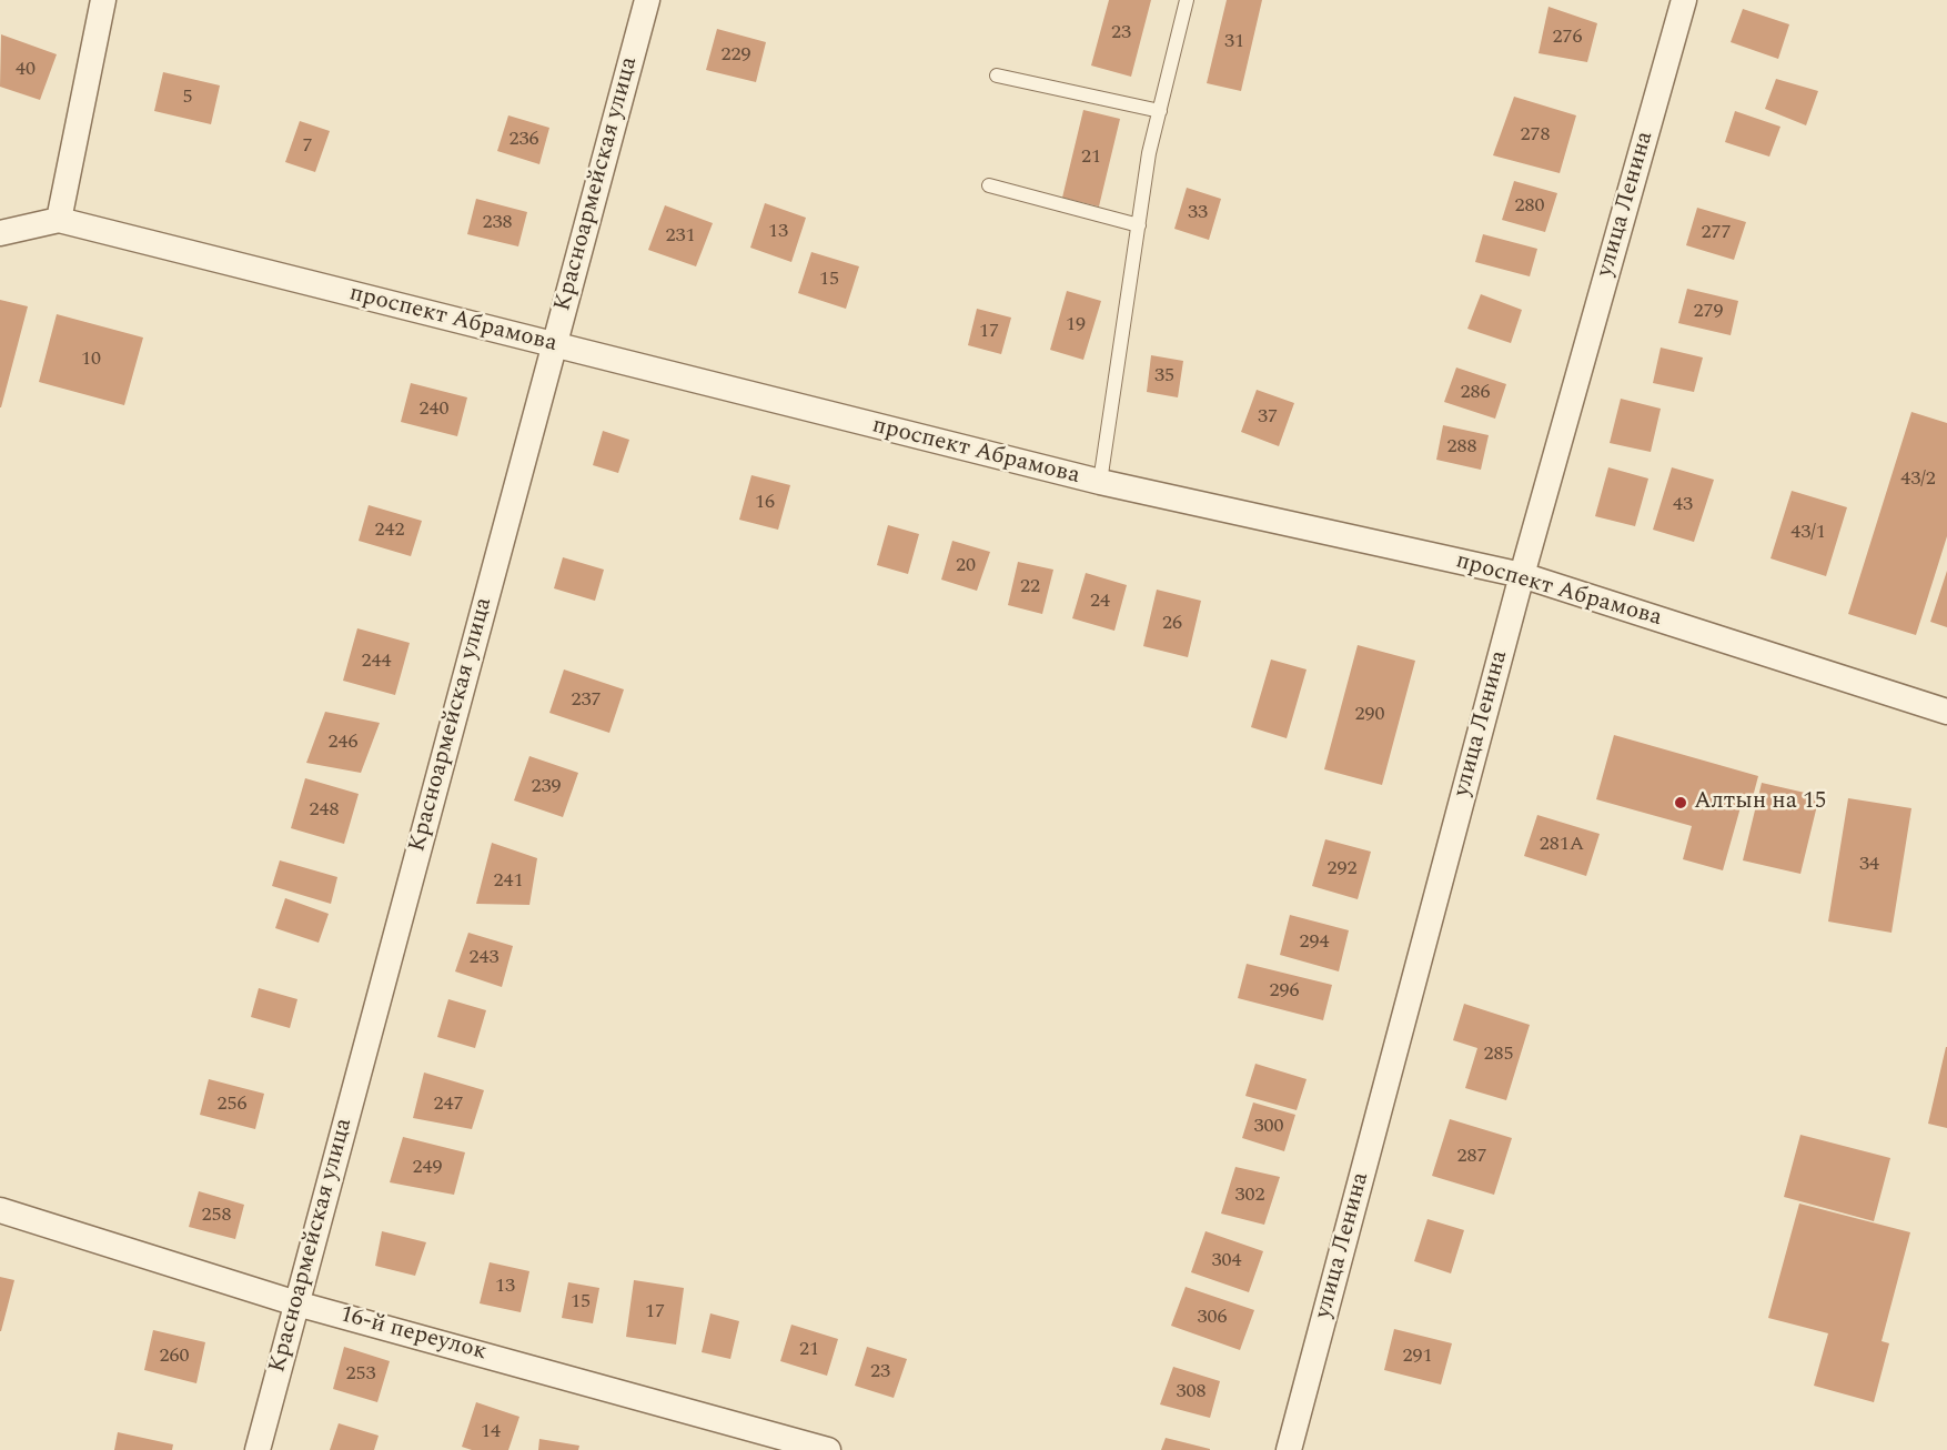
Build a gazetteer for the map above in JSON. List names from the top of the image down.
{
  "streets": {
    "street": [
      "Красноармейская улица",
      "улица Ленина",
      "проспект Абрамова",
      "16-й переулок"
    ]
  },
  "crossings": [
    ["Красноармейская улица", "проспект Абрамова"],
    ["Красноармейская улица", "16-й переулок"],
    ["улица Ленина", "проспект Абрамова"]
  ],
  "places": ["Алтын на 15"],
  "house_numbers": [
    "23",
    "276",
    "31",
    "229",
    "40",
    "5",
    "278",
    "236",
    "7",
    "21",
    "280",
    "33",
    "238",
    "13",
    "277",
    "231",
    "15",
    "279",
    "19",
    "17",
    "10",
    "35",
    "286",
    "240",
    "37",
    "288",
    "43/2",
    "16",
    "43",
    "242",
    "43/1",
    "20",
    "22",
    "24",
    "26",
    "244",
    "237",
    "290",
    "246",
    "239",
    "248",
    "281А",
    "34",
    "292",
    "241",
    "294",
    "243",
    "296",
    "285",
    "256",
    "247",
    "300",
    "287",
    "249",
    "302",
    "258",
    "304",
    "13",
    "15",
    "17",
    "306",
    "21",
    "260",
    "291",
    "23",
    "253",
    "308",
    "14"
  ]
}
